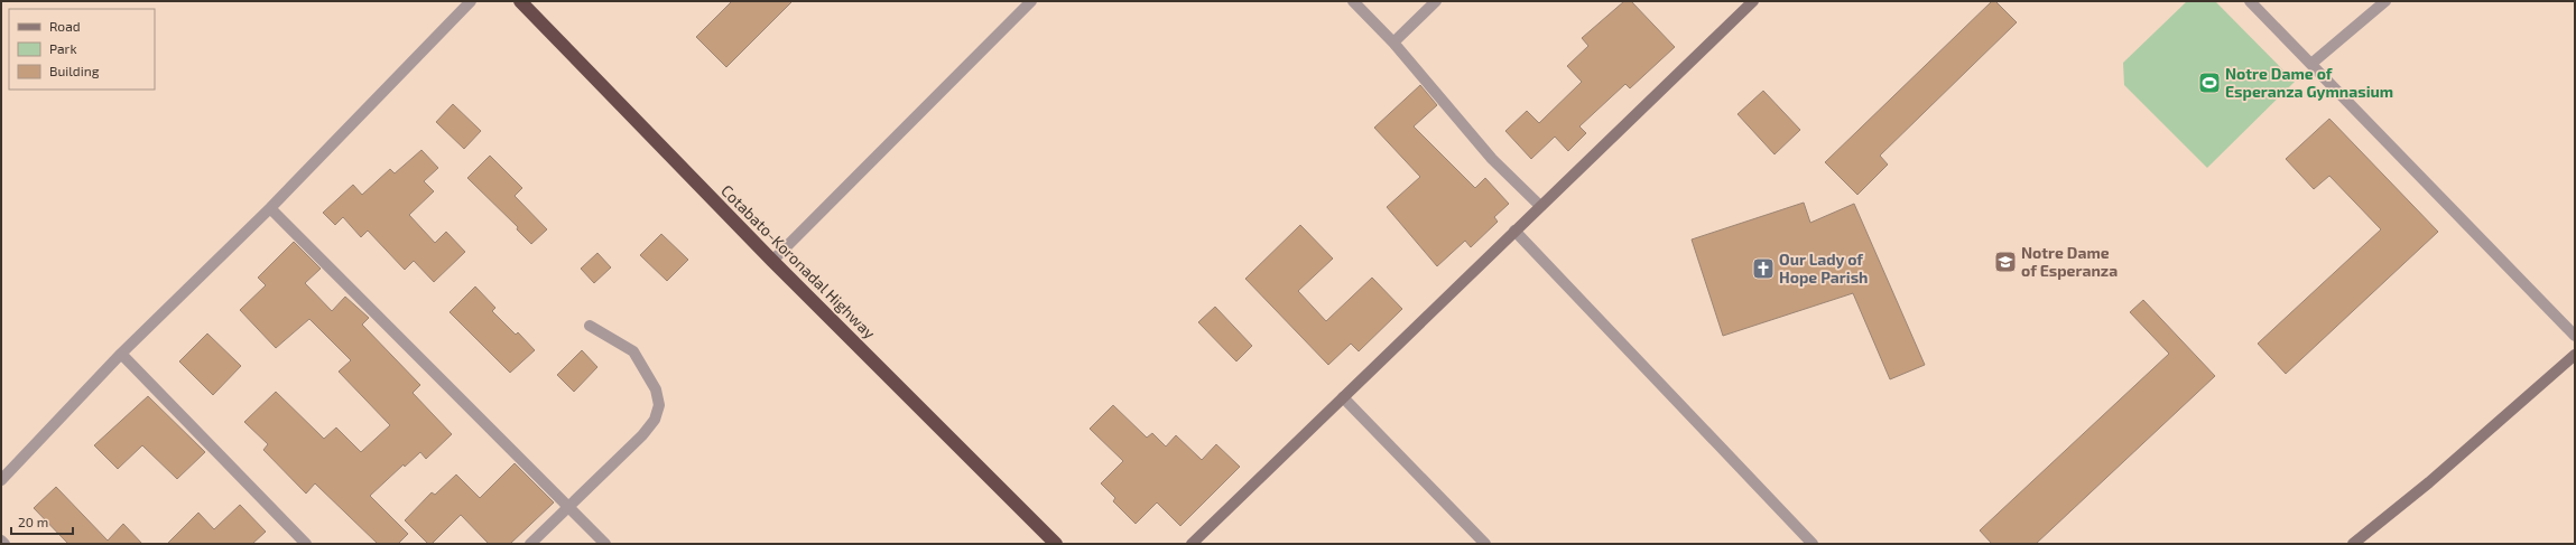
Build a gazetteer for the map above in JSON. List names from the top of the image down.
{
  "streets": {
    "highway": ["Cotabato-Koronadal Highway"]
  },
  "places": {
    "sports": ["Notre Dame of Esperanza Gymnasium"],
    "school or university": ["Notre Dame of Esperanza"],
    "church": ["Our Lady of Hope Parish"]
  },
  "legend": ["Road", "Park", "Building"],
  "scale_bar": "20 m"
}
